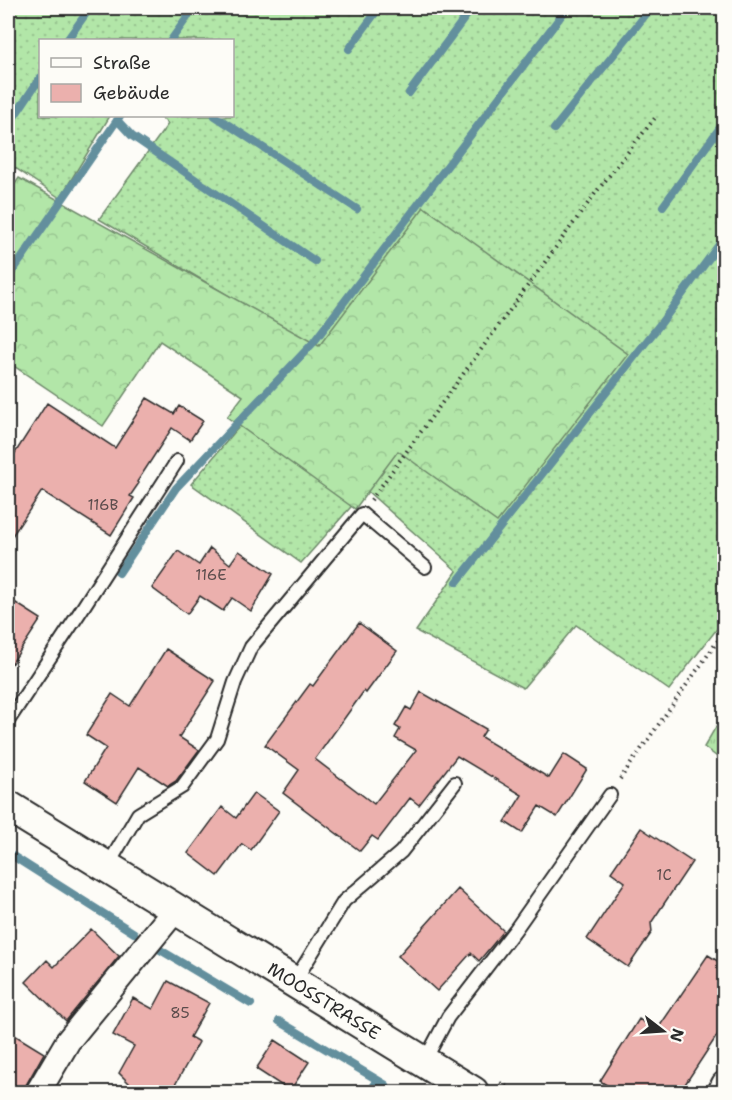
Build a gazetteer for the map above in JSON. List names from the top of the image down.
{
  "streets": {
    "street": ["MOOSSTRASSE"]
  },
  "house_numbers": [
    "116B",
    "116E",
    "1C",
    "85"
  ],
  "legend": ["Straße", "Gebäude"],
  "north": "right"
}
